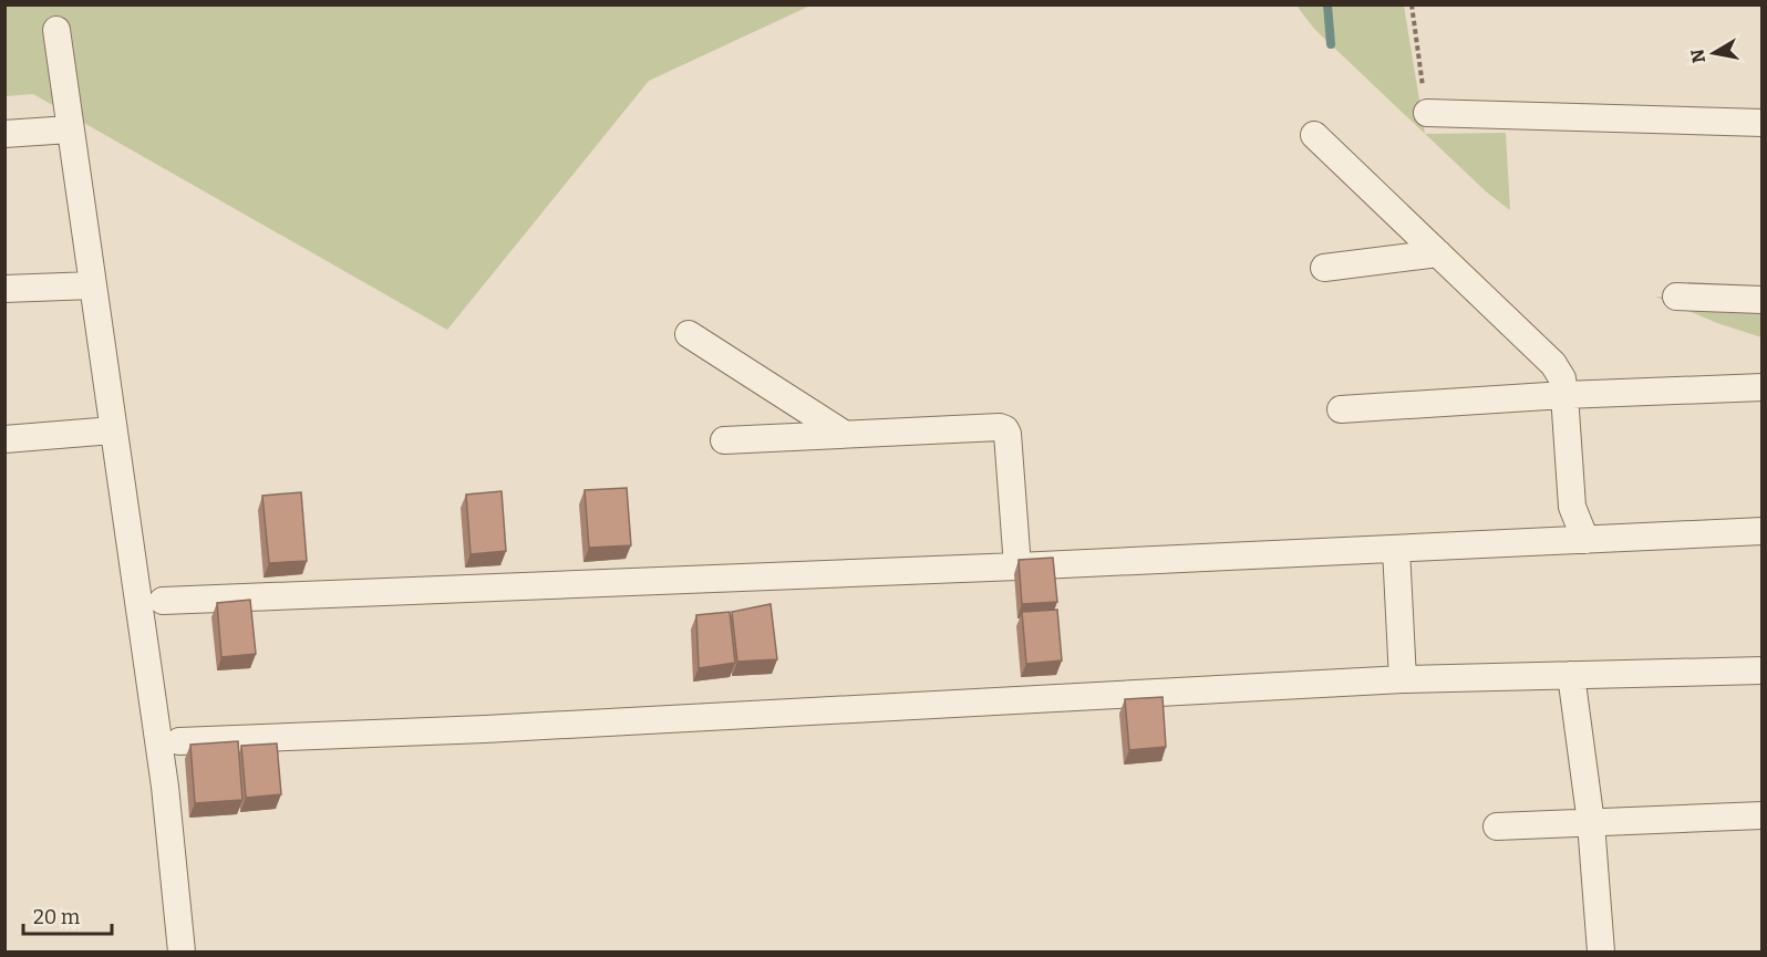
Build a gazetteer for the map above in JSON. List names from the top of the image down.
{
  "scale_bar": "20 m",
  "north": "left"
}
